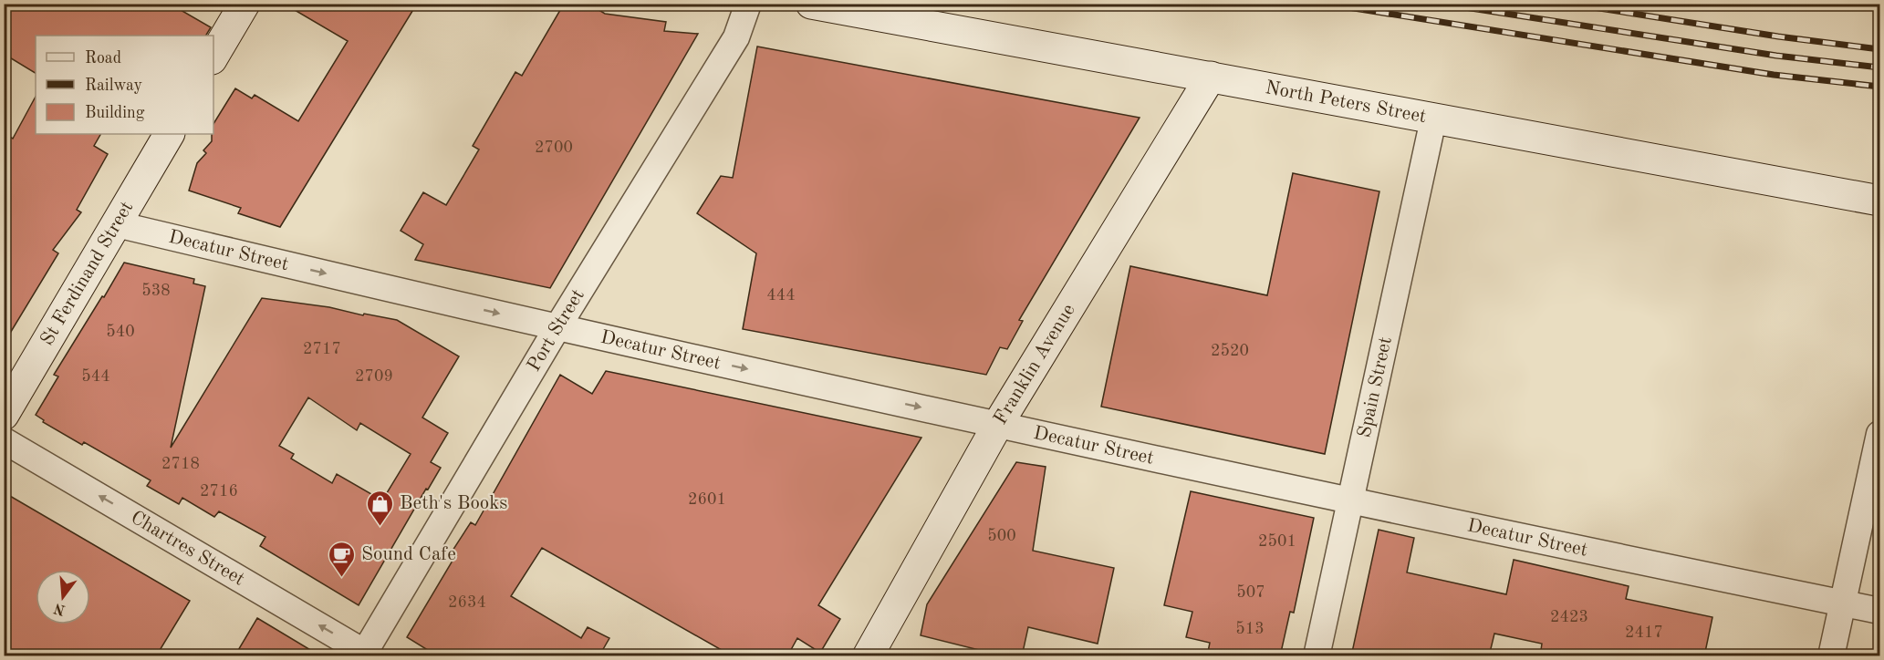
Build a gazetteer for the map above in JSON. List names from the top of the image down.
{
  "streets": {
    "street": [
      "North Peters Street",
      "Decatur Street",
      "St Ferdinand Street",
      "Port Street",
      "Franklin Avenue",
      "Spain Street",
      "Chartres Street"
    ]
  },
  "crossings": [
    ["North Peters Street", "Franklin Avenue"],
    ["North Peters Street", "Spain Street"],
    ["Decatur Street", "St Ferdinand Street"],
    ["Decatur Street", "Port Street"],
    ["Decatur Street", "Franklin Avenue"],
    ["Decatur Street", "Spain Street"],
    ["Port Street", "Chartres Street"]
  ],
  "one_way": ["Decatur Street", "Chartres Street"],
  "places": {
    "shop": ["Beth's Books"],
    "cafe": ["Sound Cafe"]
  },
  "house_numbers": [
    "2700",
    "538",
    "444",
    "540",
    "2717",
    "2520",
    "544",
    "2709",
    "2718",
    "2716",
    "2601",
    "500",
    "2501",
    "507",
    "2634",
    "2423",
    "513",
    "2417"
  ],
  "legend": ["Road", "Railway", "Building"],
  "north": "bottom"
}
